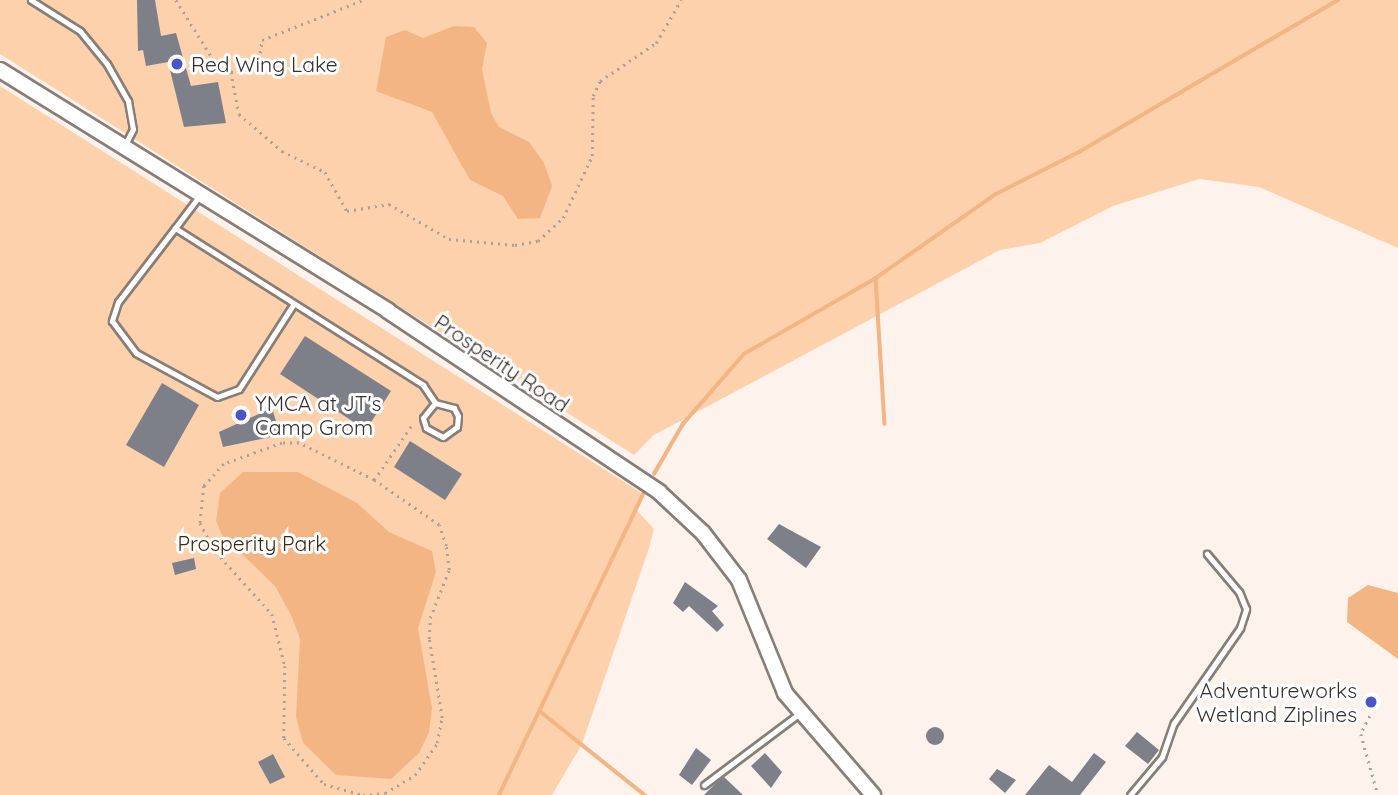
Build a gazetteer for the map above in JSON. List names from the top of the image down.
{
  "streets": {
    "street": ["Prosperity Road"]
  },
  "parks": ["Prosperity Park"],
  "places": ["Red Wing Lake", "YMCA at JT's Camp Grom", "Adventureworks Wetland Ziplines"]
}
